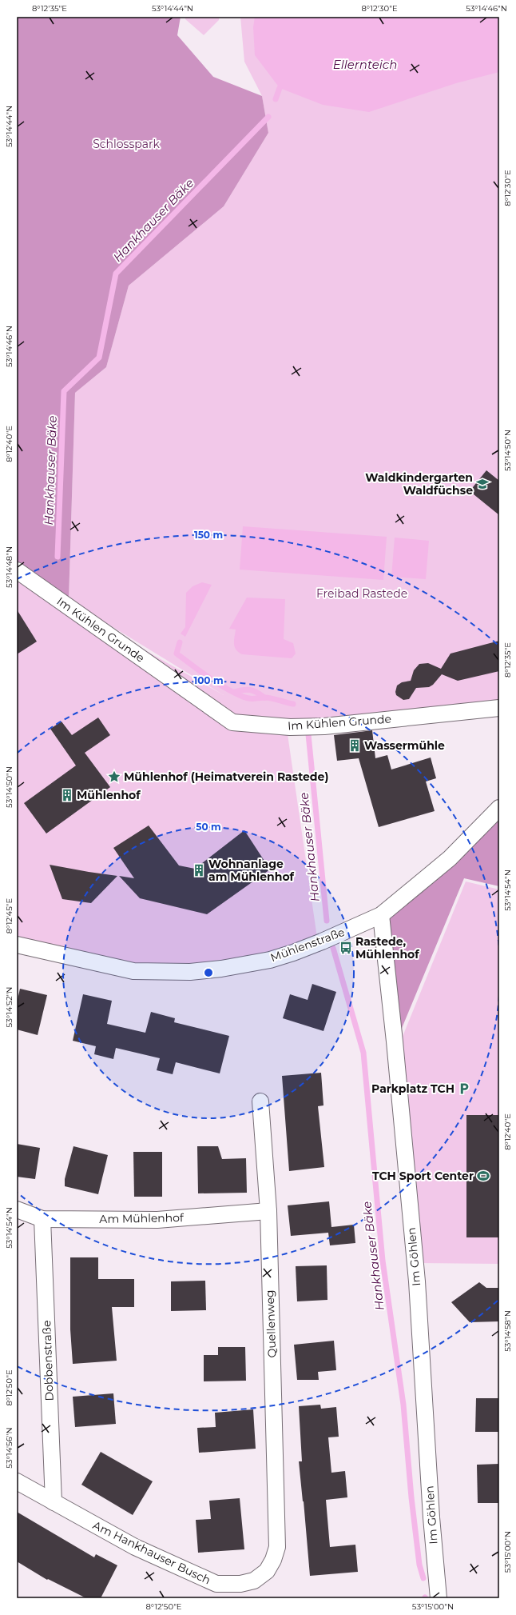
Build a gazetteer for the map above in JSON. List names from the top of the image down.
{
  "streets": {
    "street": [
      "Im Kühlen Grunde",
      "Mühlenstraße",
      "Am Mühlenhof",
      "Im Göhlen",
      "Quellenweg",
      "Dobbenstraße",
      "Am Hankhauser Busch"
    ]
  },
  "crossings": [
    ["Mühlenstraße", "Im Göhlen"],
    ["Am Mühlenhof", "Quellenweg"],
    ["Am Mühlenhof", "Dobbenstraße"],
    ["Quellenweg", "Am Hankhauser Busch"],
    ["Dobbenstraße", "Am Hankhauser Busch"]
  ],
  "water": ["Ellernteich", "Hankhauser Bäke"],
  "parks": ["Schlosspark", "Freibad Rastede"],
  "places": {
    "school or university": ["Waldkindergarten Waldfüchse"],
    "building": ["Wassermühle", "Mühlenhof", "Wohnanlage am Mühlenhof"],
    "place": ["Mühlenhof (Heimatverein Rastede)"],
    "bus stop": ["Rastede, Mühlenhof"],
    "parking": ["Parkplatz TCH"],
    "sports": ["TCH Sport Center"]
  },
  "coordinates": [
    "8°12'35\"E",
    "53°14'44\"N",
    "8°12'30\"E",
    "53°14'46\"N",
    "8°12'40\"E",
    "53°14'50\"N",
    "53°14'48\"N",
    "53°14'54\"N",
    "8°12'45\"E",
    "53°14'52\"N",
    "53°14'58\"N",
    "8°12'50\"E",
    "53°14'56\"N",
    "53°15'00\"N"
  ],
  "rings": ["150 m", "100 m", "50 m"]
}
